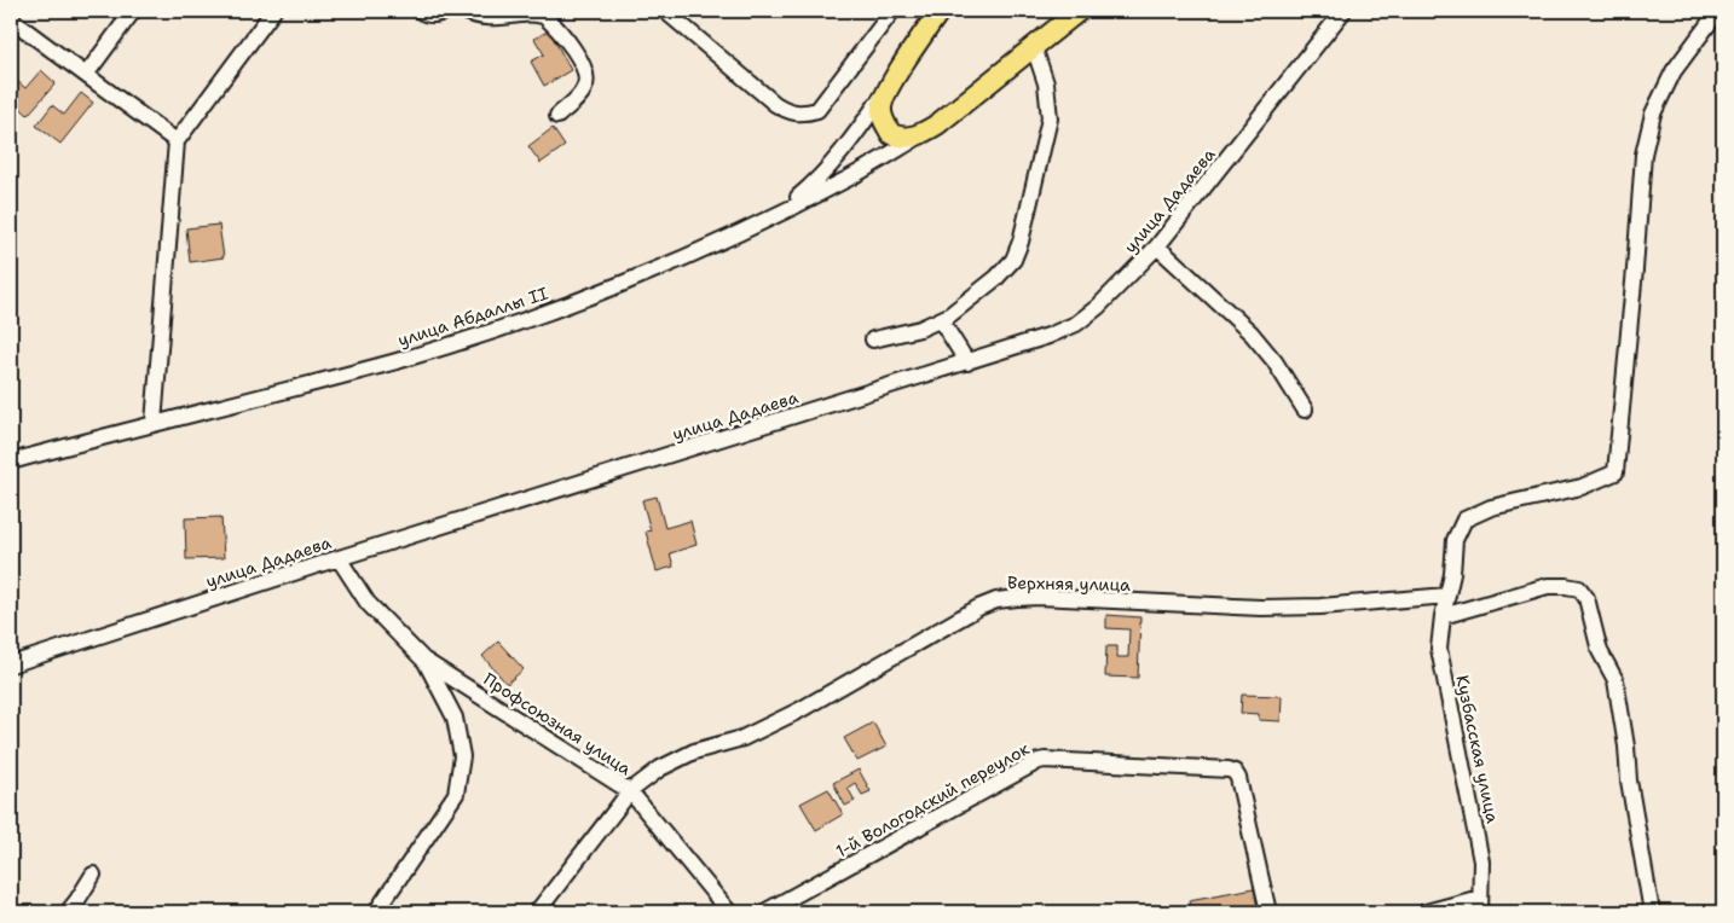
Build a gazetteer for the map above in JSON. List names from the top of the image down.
{
  "streets": {
    "street": [
      "улица Дадаева",
      "улица Абдаллы II",
      "Верхняя улица",
      "Профсоюзная улица",
      "Кузбасская улица",
      "1-й Вологодский переулок"
    ]
  },
  "crossings": [
    ["Верхняя улица", "Профсоюзная улица"],
    ["Верхняя улица", "Кузбасская улица"]
  ]
}
